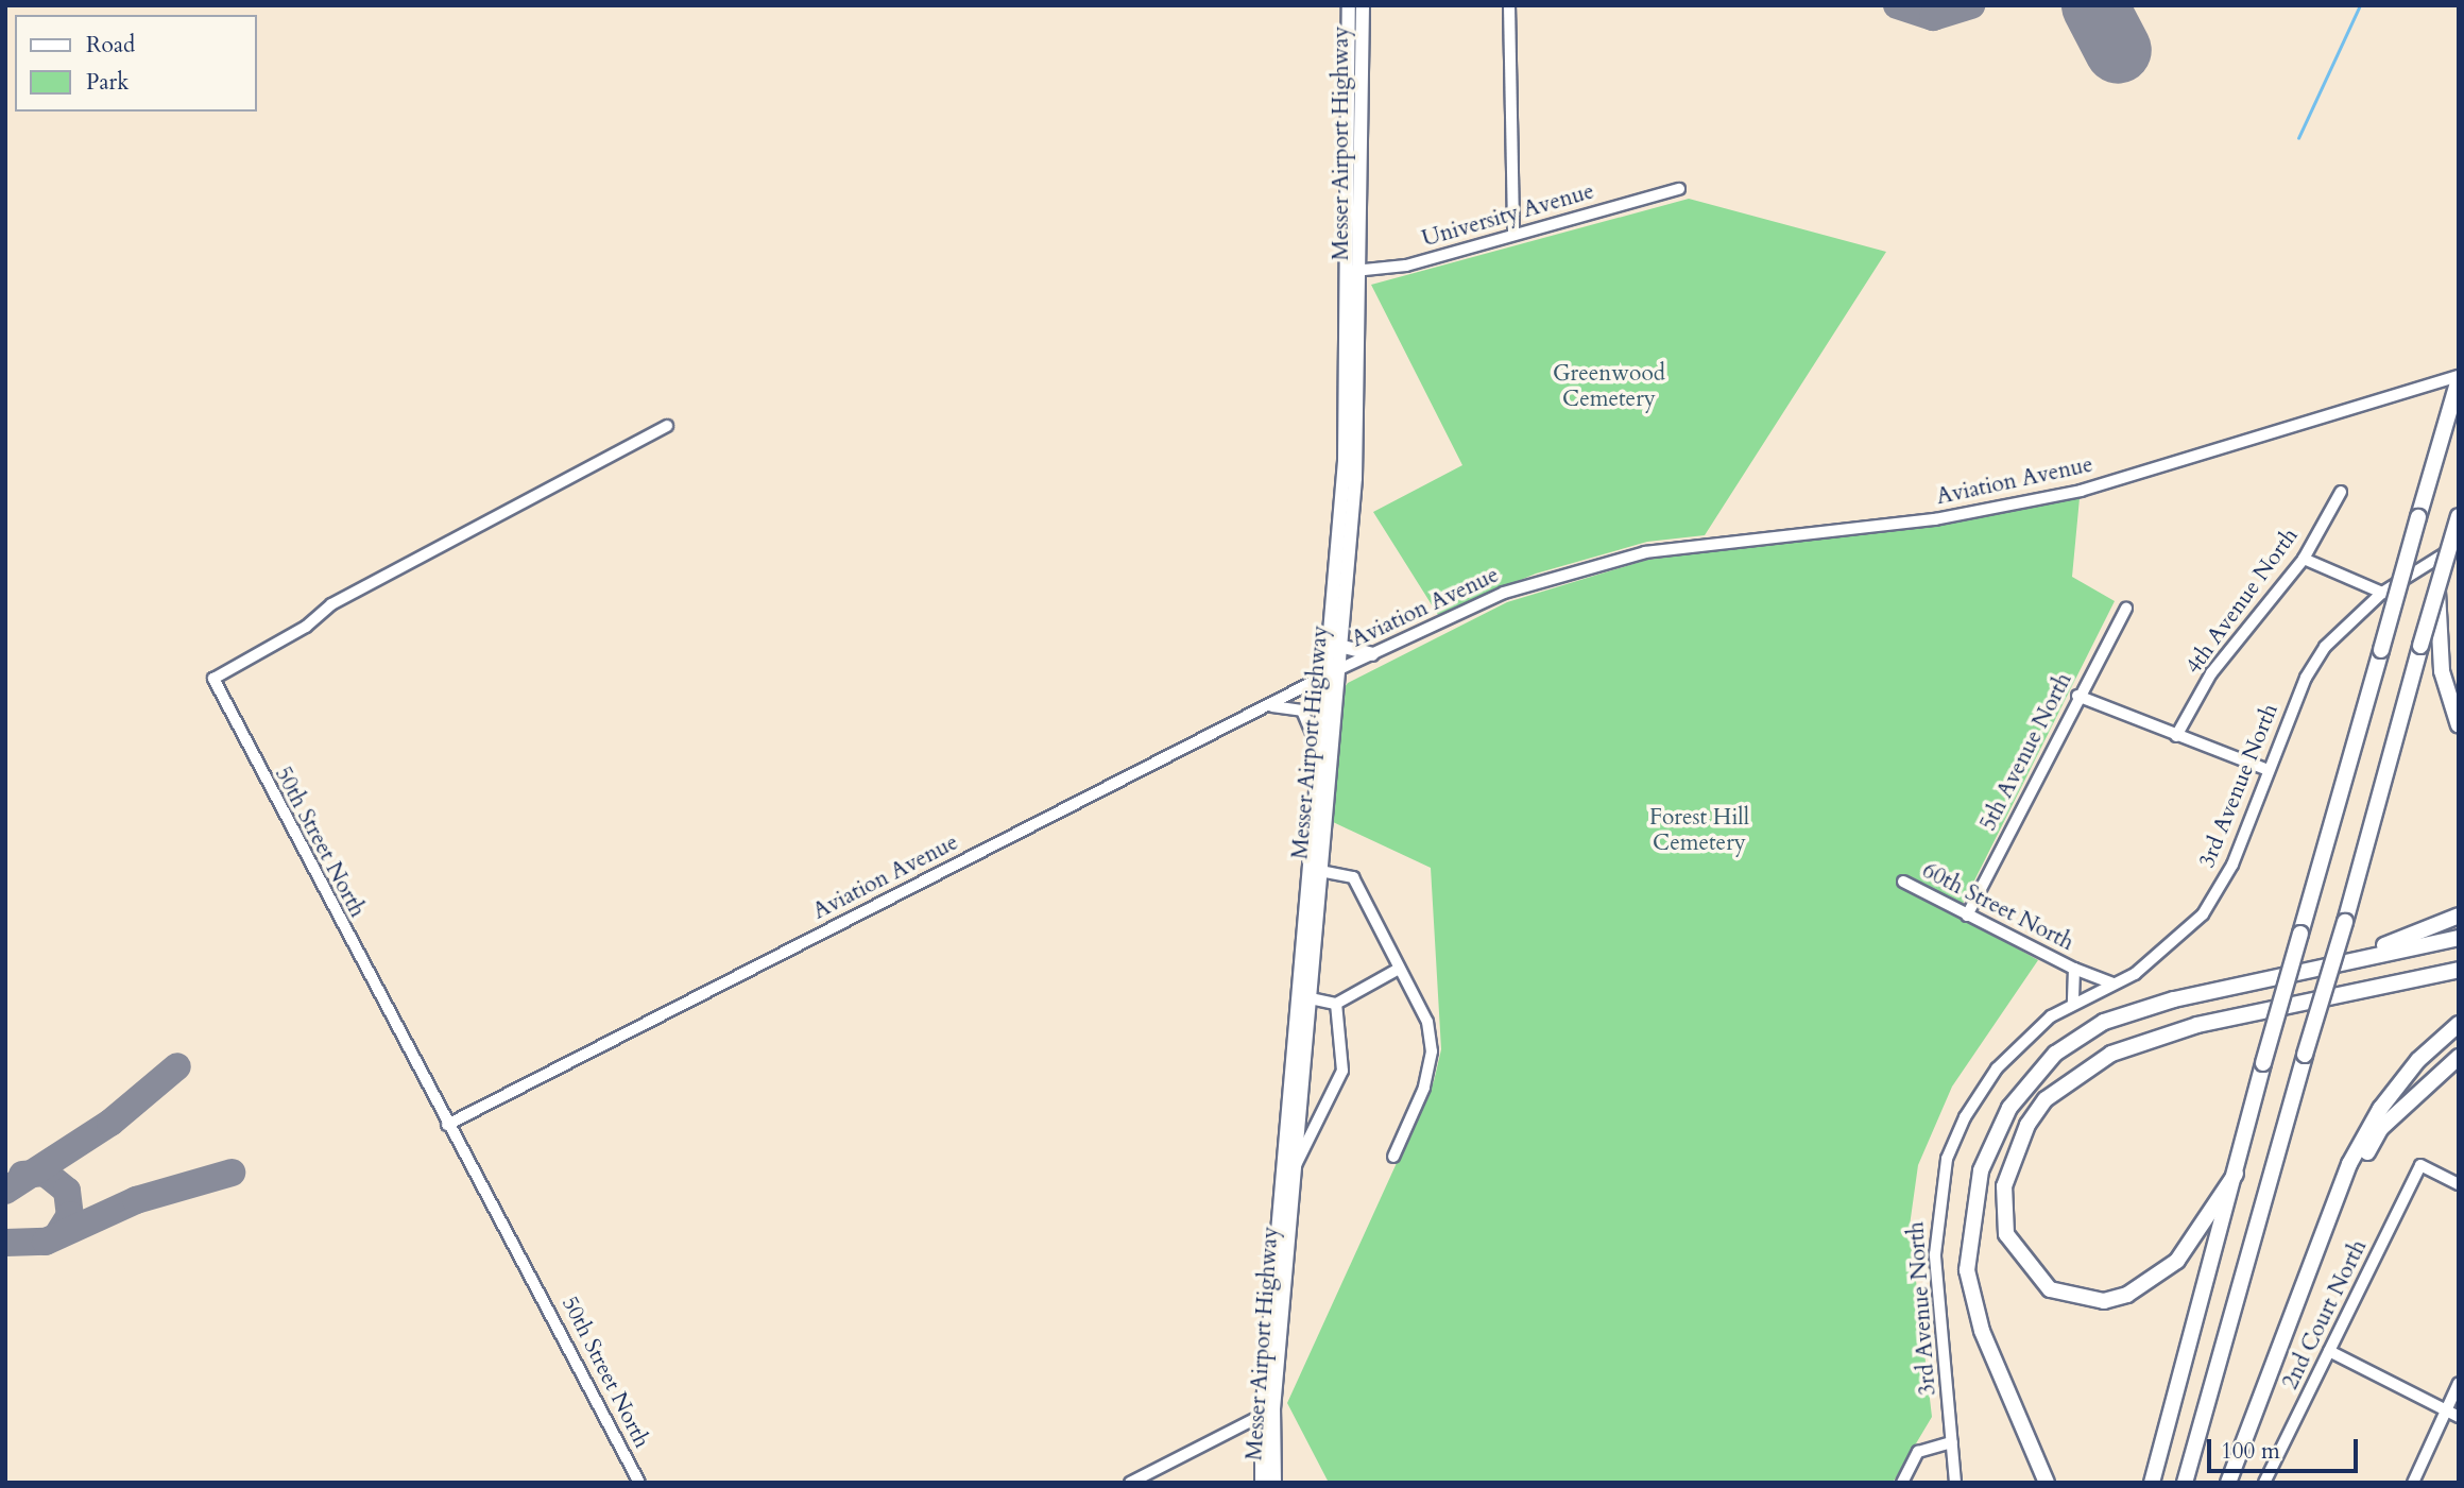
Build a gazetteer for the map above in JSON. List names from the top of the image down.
{
  "streets": {
    "main road": ["Messer Airport Highway"],
    "street": [
      "University Avenue",
      "Aviation Avenue",
      "4th Avenue North",
      "5th Avenue North",
      "3rd Avenue North",
      "50th Street North",
      "60th Street North",
      "2nd Court North"
    ]
  },
  "crossings": [
    ["Messer Airport Highway", "University Avenue"],
    ["Messer Airport Highway", "Aviation Avenue"],
    ["Aviation Avenue", "50th Street North"],
    ["5th Avenue North", "60th Street North"],
    ["3rd Avenue North", "60th Street North"]
  ],
  "parks": ["Greenwood Cemetery", "Forest Hill Cemetery"],
  "legend": ["Road", "Park"],
  "scale_bar": "100 m"
}
